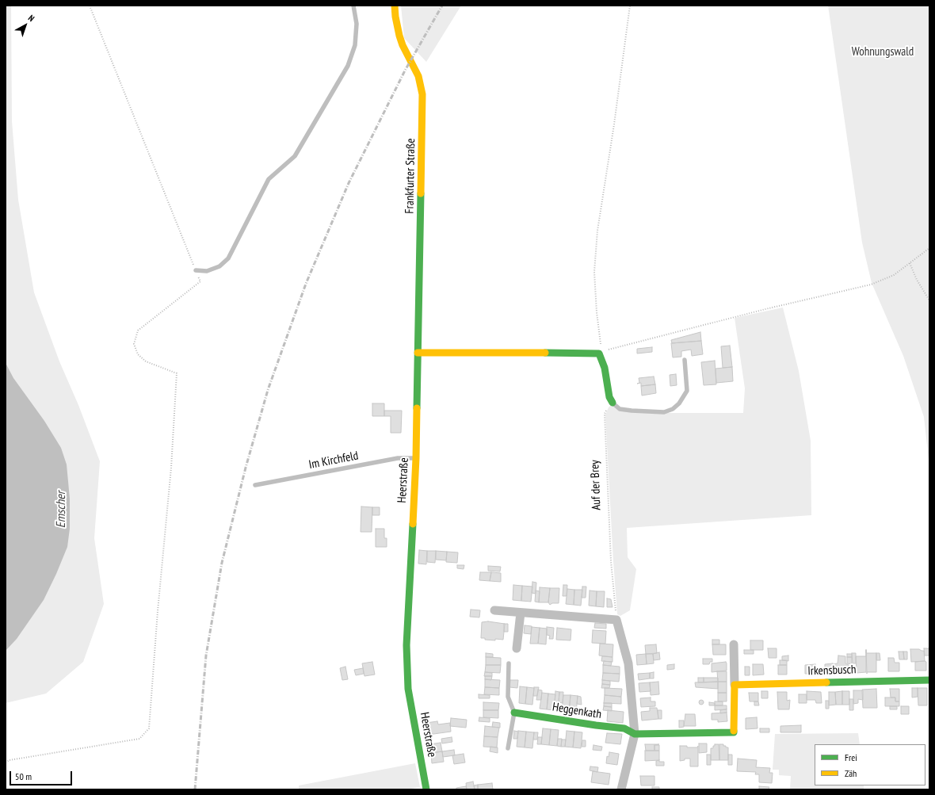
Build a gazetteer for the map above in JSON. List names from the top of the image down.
{
  "streets": {
    "main road": [
      "Frankfurter Straße",
      "Heerstraße",
      "Irkensbusch",
      "Heggenkath"
    ],
    "lane": ["Im Kirchfeld"],
    "path": ["Auf der Brey"]
  },
  "crossings": [
    ["Frankfurter Straße", "Heerstraße"],
    ["Im Kirchfeld", "Heerstraße"]
  ],
  "water": ["Emscher"],
  "parks": ["Wohnungswald"],
  "legend": ["Frei", "Zäh"],
  "scale_bar": "50 m",
  "north": "top right"
}
